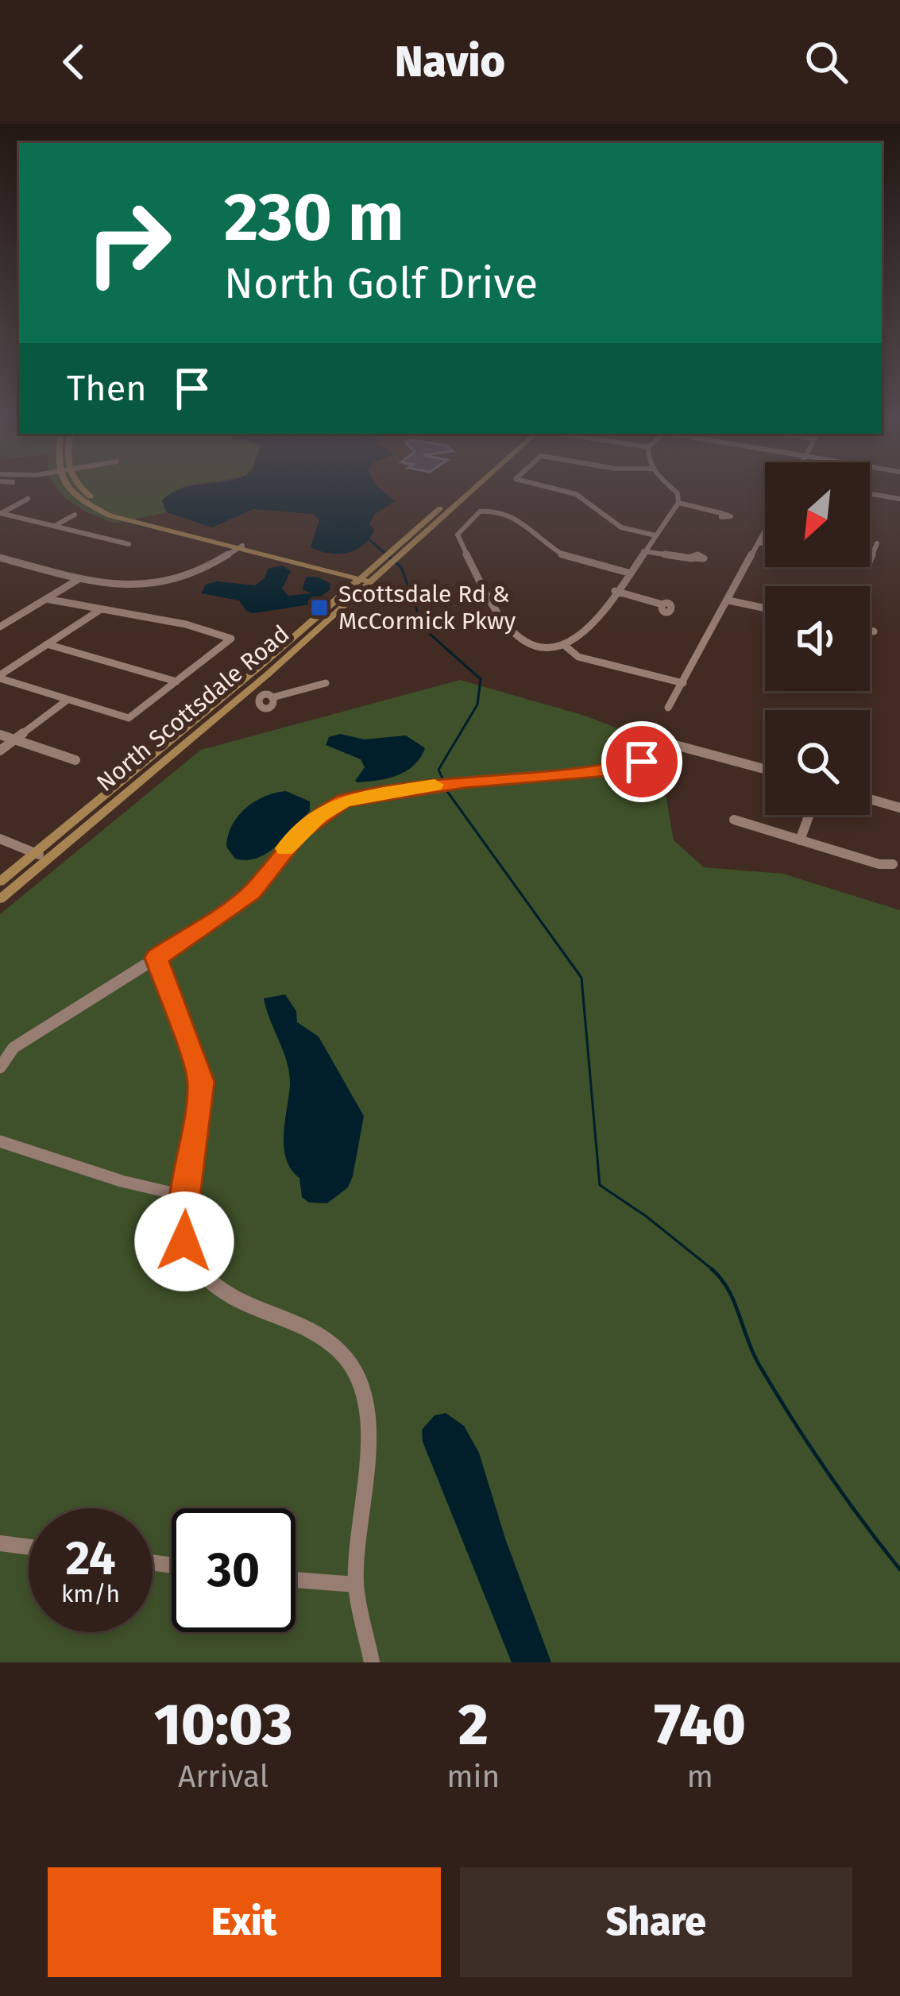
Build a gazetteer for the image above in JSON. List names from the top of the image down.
{
  "streets": {
    "main road": ["North Scottsdale Road"]
  },
  "places": {
    "transit": ["Scottsdale Rd & McCormick Pkwy"]
  },
  "north": "bottom left",
  "page": {
    "header": "Navio",
    "turn": ["230 m", "North Golf Drive"],
    "then": "Then",
    "speed": "24 km/h",
    "limit": "30",
    "eta": [
      "10:03",
      "Arrival",
      "2",
      "min",
      "740",
      "m"
    ],
    "buttons": ["Exit", "Share"]
  }
}
